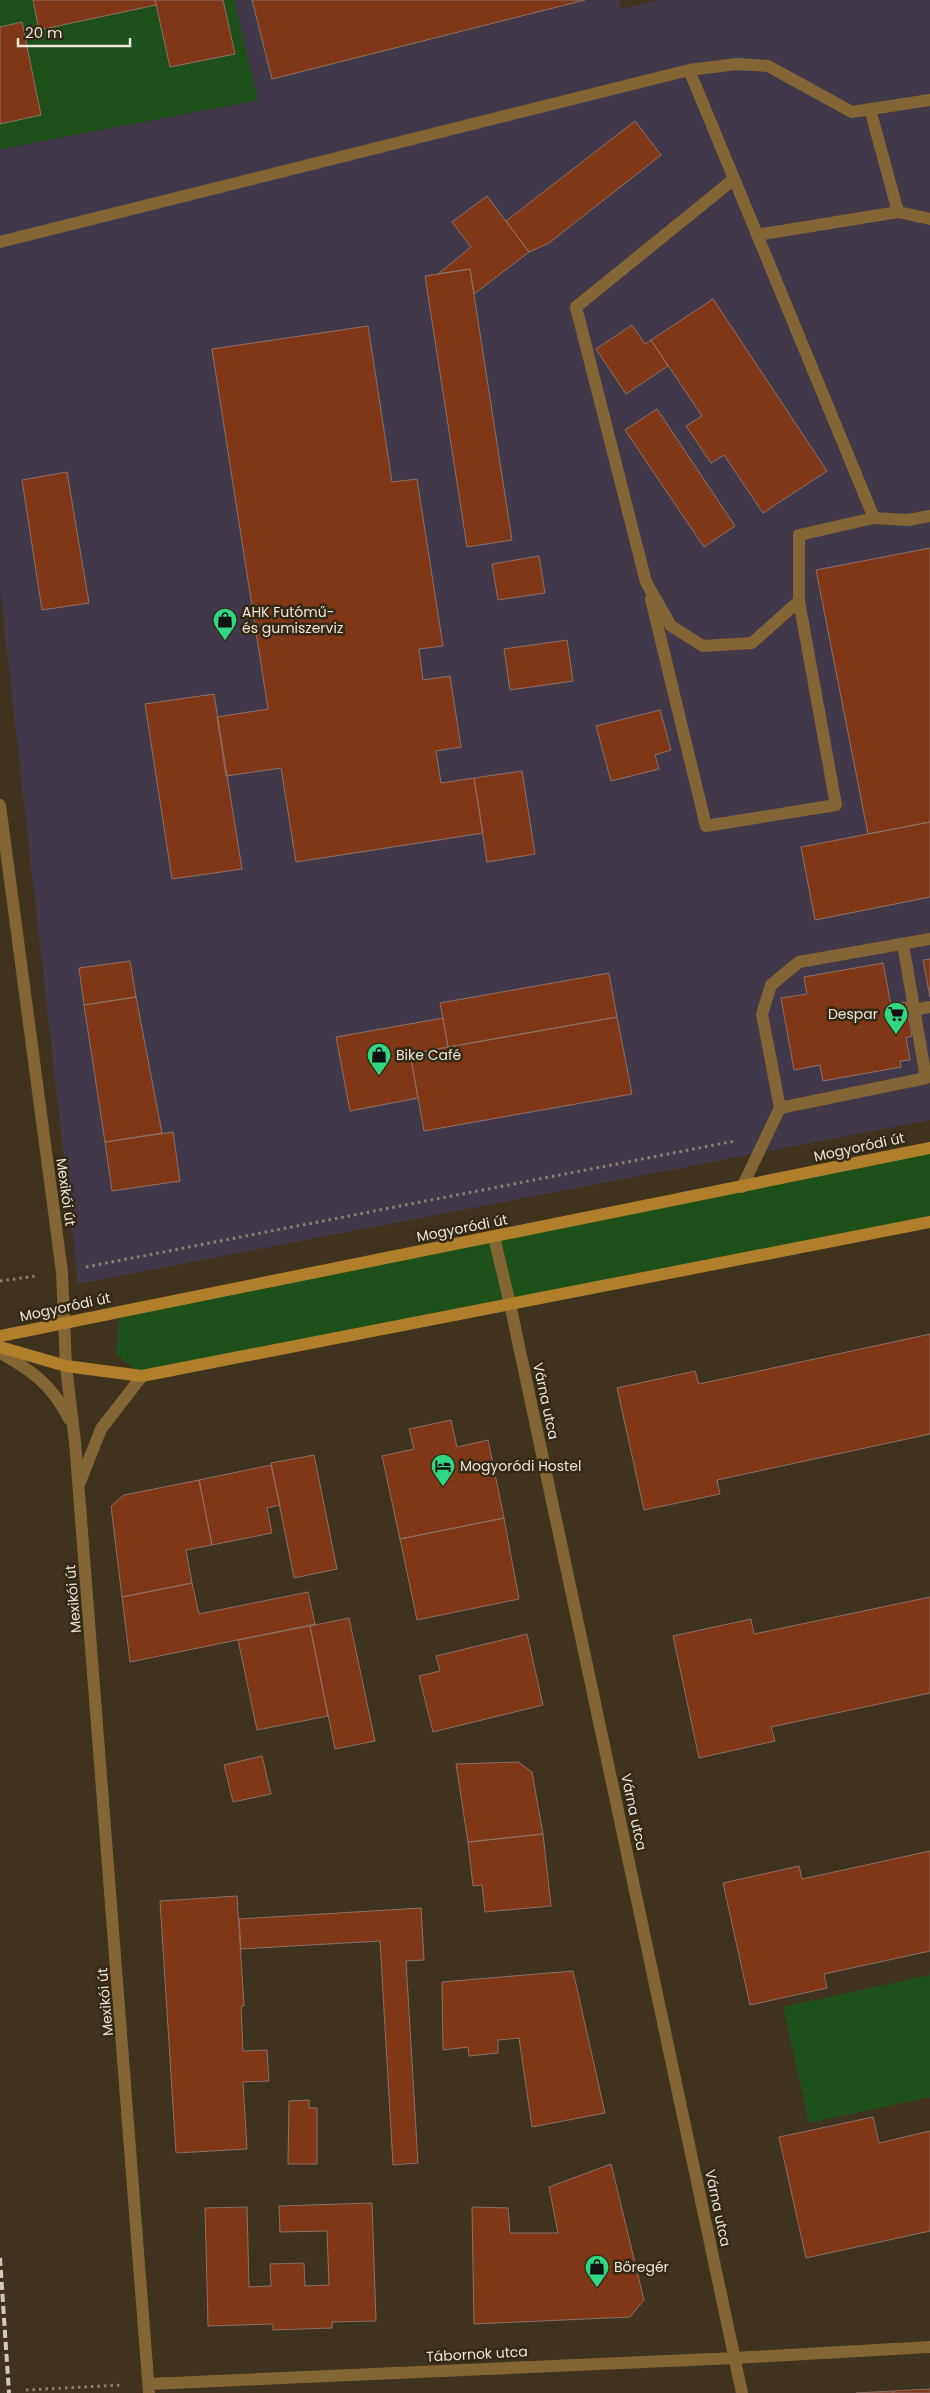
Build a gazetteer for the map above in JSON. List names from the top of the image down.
{
  "streets": {
    "street": [
      "Mogyoródi út",
      "Mexikói út",
      "Várna utca",
      "Tábornok utca"
    ]
  },
  "crossings": [
    ["Mogyoródi út", "Mexikói út"],
    ["Mogyoródi út", "Várna utca"],
    ["Mexikói út", "Tábornok utca"],
    ["Várna utca", "Tábornok utca"]
  ],
  "places": {
    "shop": ["AHK Futómű- és gumiszerviz", "Bike Café", "Bőregér"],
    "supermarket": ["Despar"],
    "hotel": ["Mogyoródi Hostel"]
  },
  "scale_bar": "20 m"
}
